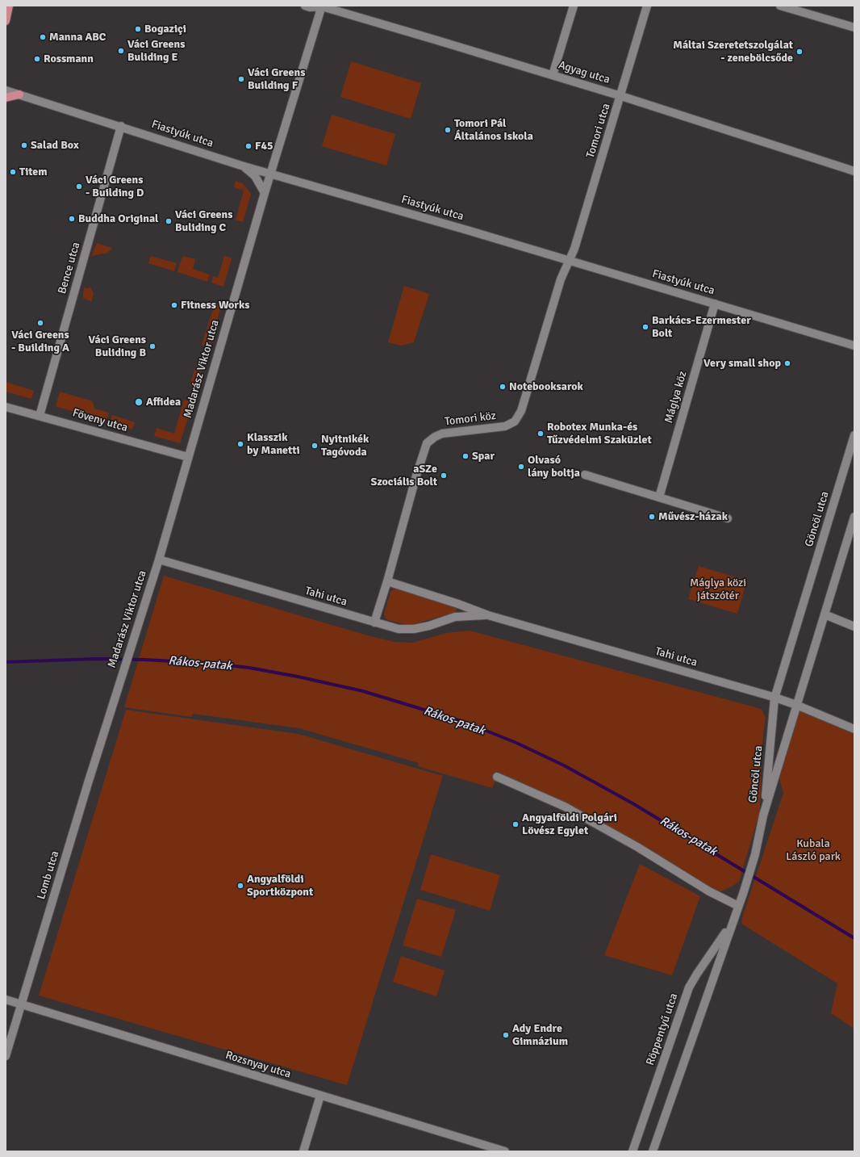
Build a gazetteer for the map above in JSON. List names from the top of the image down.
{
  "streets": {
    "street": [
      "Agyag utca",
      "Tomori utca",
      "Fiastyúk utca",
      "Bence utca",
      "Madarász Viktor utca",
      "Máglya köz",
      "Tomori köz",
      "Föveny utca",
      "Göncöl utca",
      "Tahi utca",
      "Lomb utca",
      "Röppentyű utca",
      "Rozsnyay utca"
    ]
  },
  "crossings": [
    ["Agyag utca", "Tomori utca"],
    ["Agyag utca", "Madarász Viktor utca"],
    ["Tomori utca", "Fiastyúk utca"],
    ["Tomori utca", "Tomori köz"],
    ["Fiastyúk utca", "Bence utca"],
    ["Fiastyúk utca", "Madarász Viktor utca"],
    ["Fiastyúk utca", "Máglya köz"],
    ["Fiastyúk utca", "Tomori köz"],
    ["Bence utca", "Föveny utca"],
    ["Madarász Viktor utca", "Föveny utca"],
    ["Madarász Viktor utca", "Tahi utca"],
    ["Madarász Viktor utca", "Lomb utca"],
    ["Tomori köz", "Tahi utca"],
    ["Göncöl utca", "Tahi utca"],
    ["Göncöl utca", "Röppentyű utca"],
    ["Lomb utca", "Rozsnyay utca"]
  ],
  "water": ["Rákos-patak"],
  "parks": ["Máglya közi játszótér", "Kubala László park"],
  "places": [
    "Bogaziçi",
    "Manna ABC",
    "Váci Greens Buliding E",
    "Máltai Szeretetszolgálat - zenebölcsőde",
    "Rossmann",
    "Váci Greens Building F",
    "Tomori Pál Általános Iskola",
    "Salad Box",
    "F45",
    "Titem",
    "Váci Greens - Building D",
    "Buddha Original",
    "Váci Greens Buliding C",
    "Fitness Works",
    "Váci Greens - Building A",
    "Barkács-Ezermester Bolt",
    "Váci Greens Buliding B",
    "Very small shop",
    "Notebooksarok",
    "Affidea",
    "Robotex Munka-és Tűzvédelmi Szaküzlet",
    "Klasszik by Manetti",
    "Nyitnikék Tagóvoda",
    "Spar",
    "Olvasó lány boltja",
    "aSZe Szociális Bolt",
    "Művész-házak",
    "Angyalföldi Polgári Lövész Egylet",
    "Angyalföldi Sportközpont",
    "Ady Endre Gimnázium"
  ]
}
